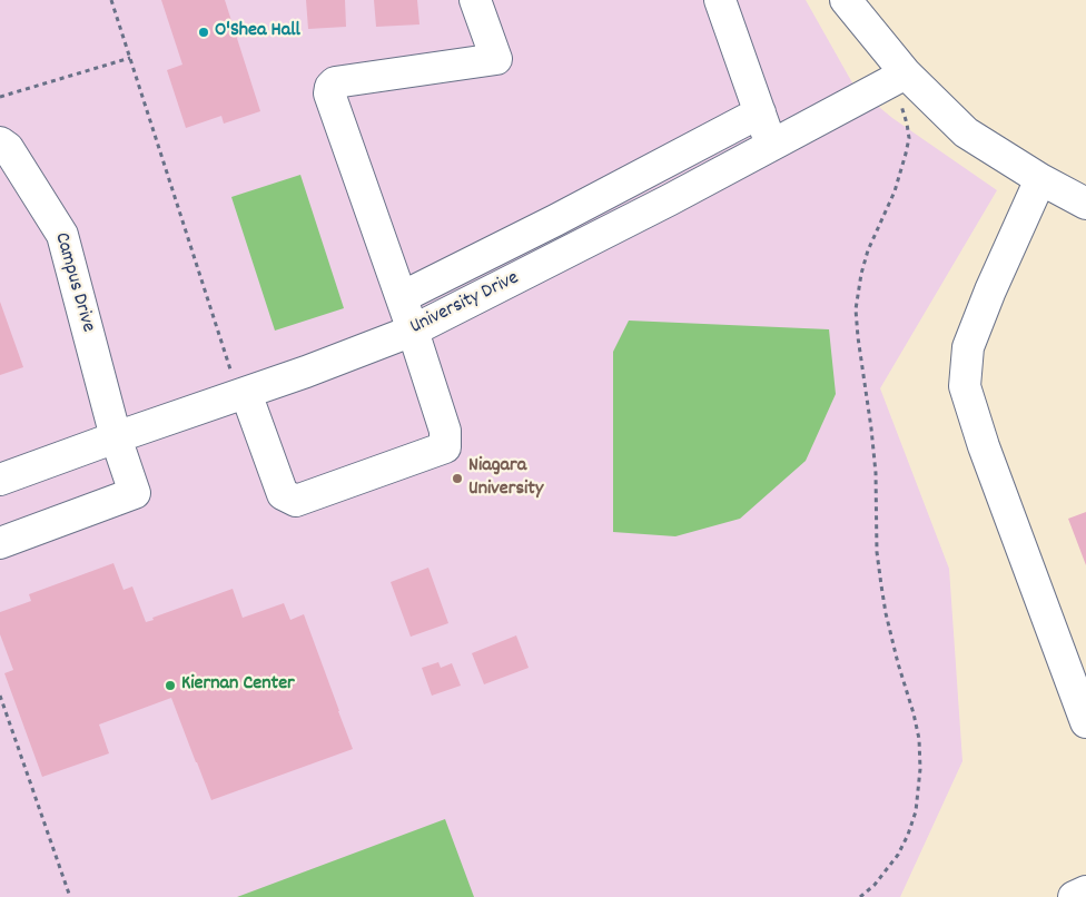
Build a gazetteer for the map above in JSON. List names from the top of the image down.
{
  "streets": {
    "street": ["Campus Drive", "University Drive"]
  },
  "crossings": [
    ["Campus Drive", "University Drive"]
  ],
  "places": ["O'Shea Hall", "Niagara University", "Kiernan Center"]
}
